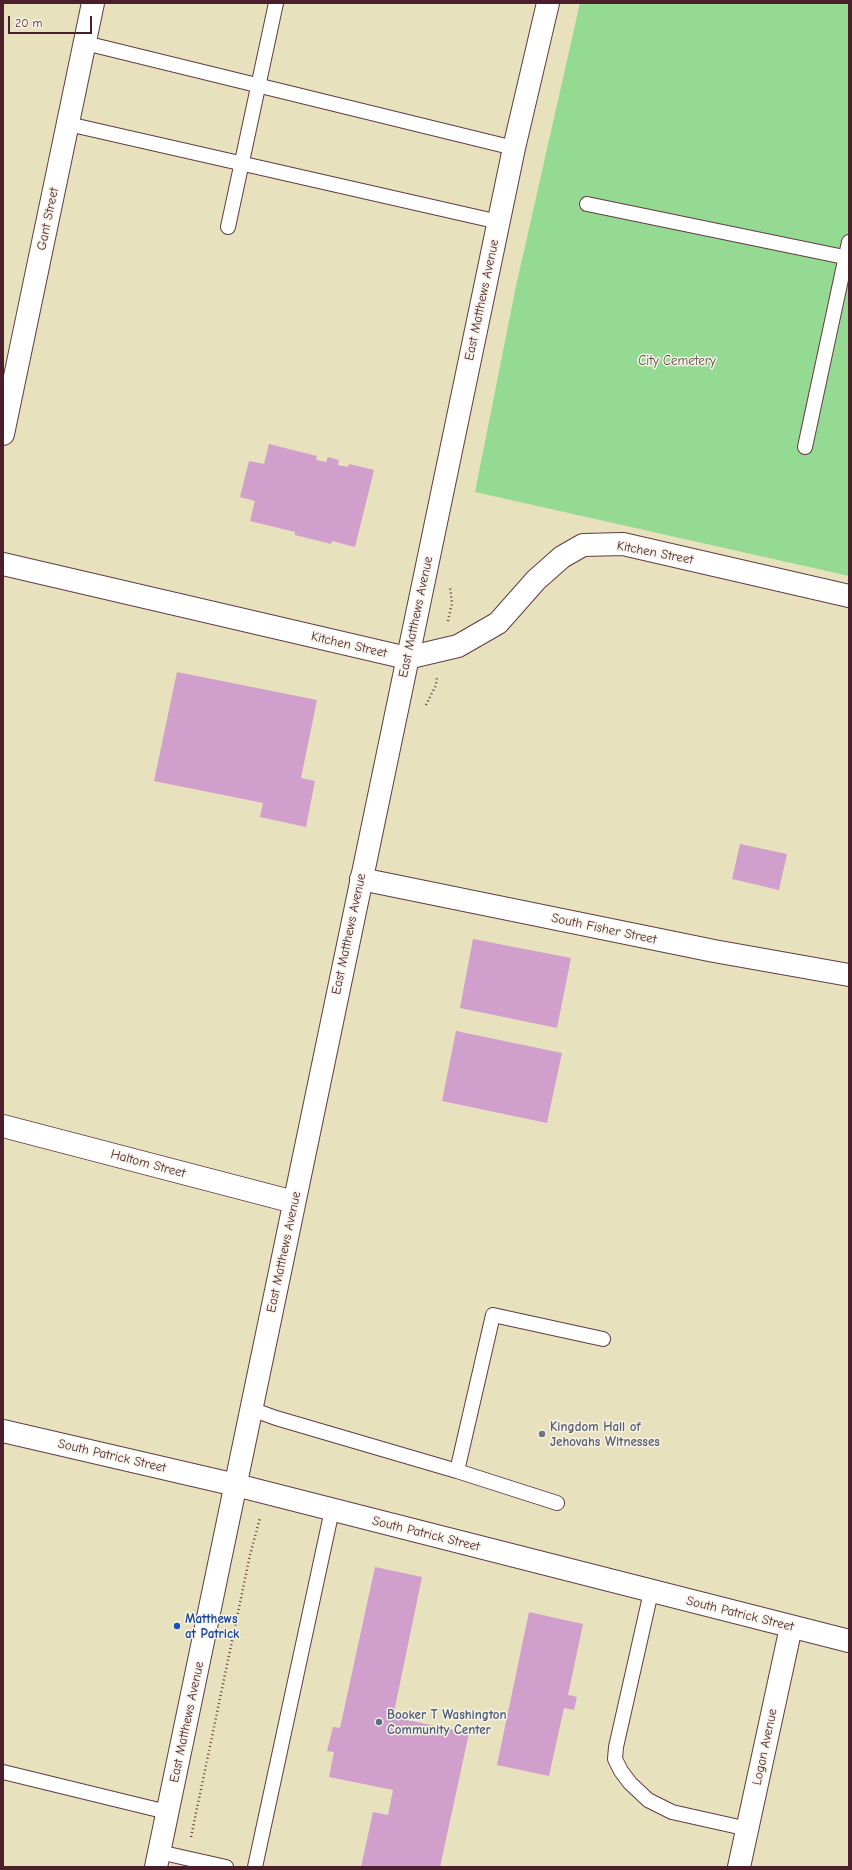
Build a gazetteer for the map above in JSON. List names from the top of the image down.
{
  "streets": {
    "street": [
      "Gant Street",
      "East Matthews Avenue",
      "Kitchen Street",
      "South Fisher Street",
      "Haltom Street",
      "South Patrick Street",
      "Logan Avenue"
    ]
  },
  "crossings": [
    ["East Matthews Avenue", "Kitchen Street"],
    ["East Matthews Avenue", "South Fisher Street"],
    ["East Matthews Avenue", "Haltom Street"],
    ["East Matthews Avenue", "South Patrick Street"],
    ["South Patrick Street", "Logan Avenue"]
  ],
  "parks": ["City Cemetery"],
  "places": ["Kingdom Hall of Jehovahs Witnesses", "Matthews at Patrick", "Booker T Washington Community Center"],
  "scale_bar": "20 m"
}
